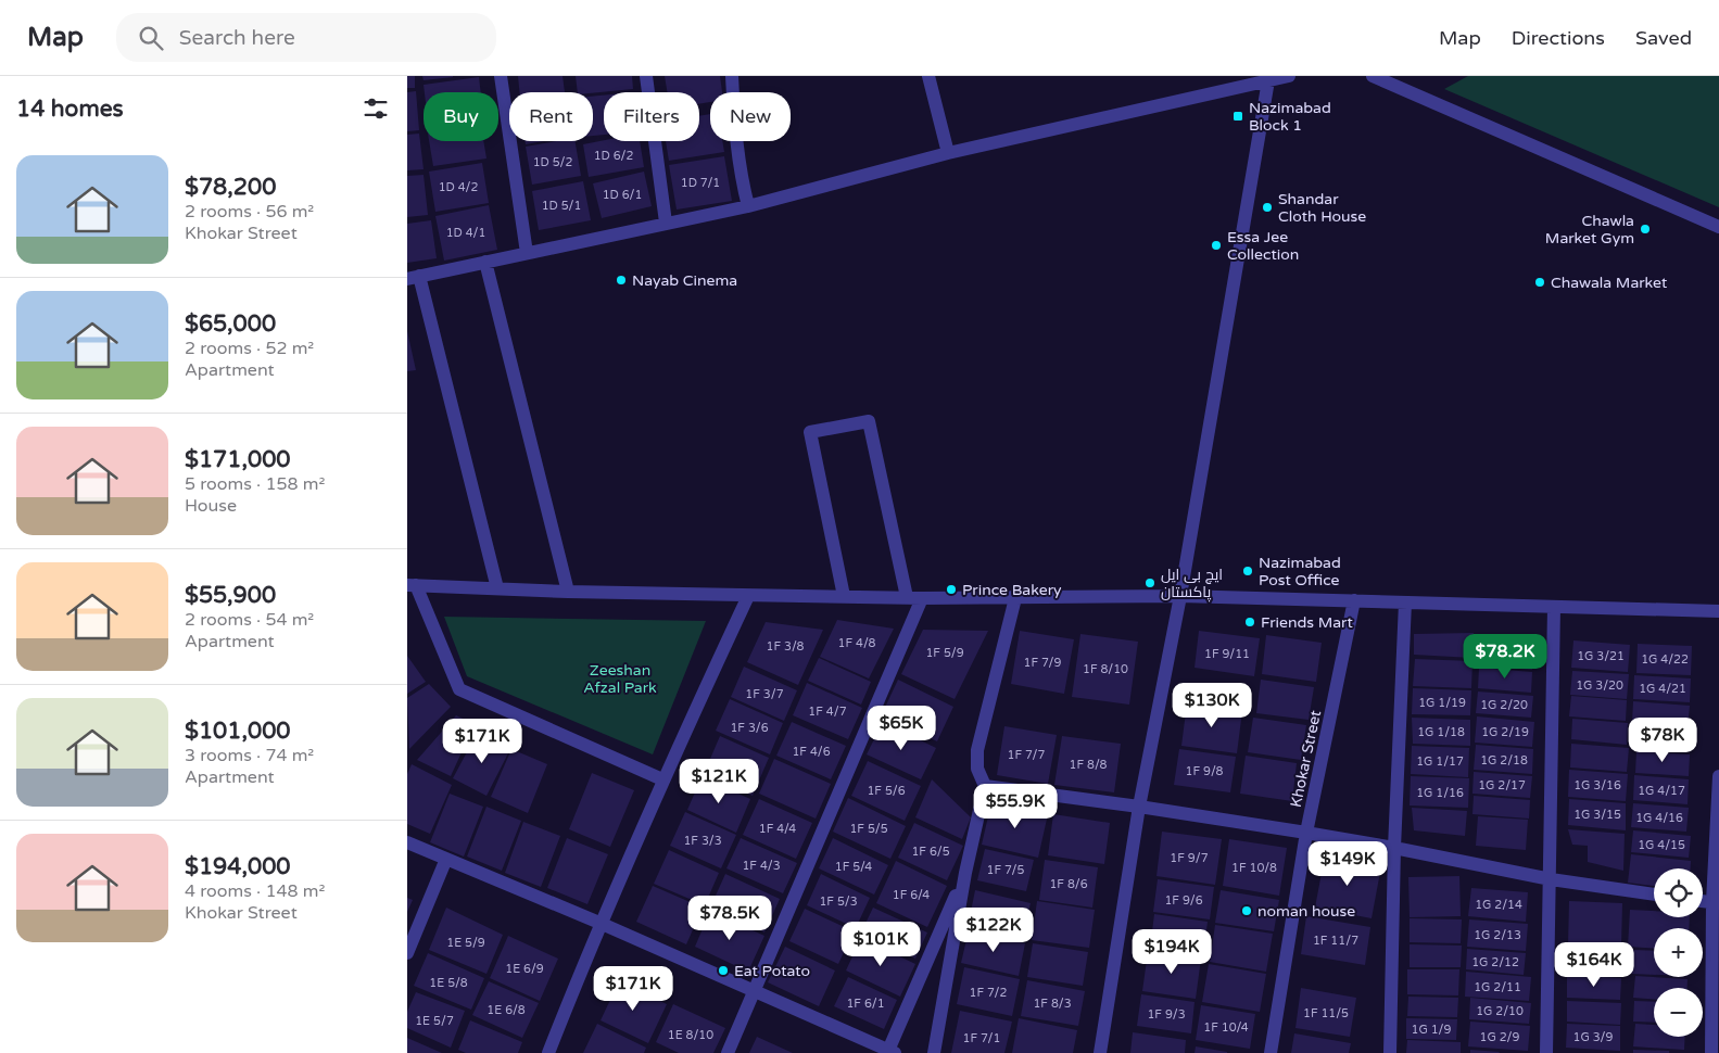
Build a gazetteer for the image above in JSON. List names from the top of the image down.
{
  "streets": {
    "street": ["Khokar Street"]
  },
  "parks": ["Zeeshan Afzal Park"],
  "places": {
    "transit": ["Nazimabad Block 1"],
    "other": [
      "Shandar Cloth House",
      "Chawla Market Gym",
      "Essa Jee Collection",
      "Nayab Cinema",
      "Chawala Market",
      "Nazimabad Post Office",
      "ایچ بی ایل پاکستان",
      "Prince Bakery",
      "Friends Mart",
      "noman house",
      "Eat Potato"
    ]
  },
  "house_numbers": [
    "1D 6/2",
    "1D 5/2",
    "1D 7/1",
    "1D 4/2",
    "1D 6/1",
    "1D 5/1",
    "1D 4/1",
    "1F 4/8",
    "1F 3/8",
    "1F 5/9",
    "1F 9/11",
    "1G 3/21",
    "1G 4/22",
    "1F 7/9",
    "1F 8/10",
    "1G 3/20",
    "1G 4/21",
    "1F 3/7",
    "1G 1/19",
    "1G 2/20",
    "1F 4/7",
    "1F 3/6",
    "1G 1/18",
    "1G 2/19",
    "1F 4/6",
    "1F 7/7",
    "1G 2/18",
    "1G 1/17",
    "1F 8/8",
    "1F 9/8",
    "1G 2/17",
    "1G 3/16",
    "1F 5/6",
    "1G 4/17",
    "1G 1/16",
    "1G 3/15",
    "1G 4/16",
    "1F 4/4",
    "1F 5/5",
    "1F 3/3",
    "1G 4/15",
    "1F 6/5",
    "1F 9/7",
    "1F 4/3",
    "1F 5/4",
    "1F 10/8",
    "1F 7/5",
    "1F 8/6",
    "1F 6/4",
    "1F 9/6",
    "1F 5/3",
    "1G 2/14",
    "1G 2/13",
    "1F 11/7",
    "1E 5/9",
    "1G 2/12",
    "1E 6/9",
    "1E 5/8",
    "1G 2/11",
    "1F 7/2",
    "1F 6/1",
    "1F 8/3",
    "1E 6/8",
    "1G 2/10",
    "1F 11/5",
    "1F 9/3",
    "1E 5/7",
    "1F 10/4",
    "1G 1/9",
    "1E 8/10",
    "1G 2/9",
    "1G 3/9",
    "1F 7/1"
  ],
  "page": {
    "header": "Map",
    "search": "Search here",
    "nav": ["Map", "Directions", "Saved"],
    "heading": "14 homes",
    "chip": [
      "Buy",
      "Rent",
      "Filters",
      "New"
    ],
    "list": [
      {
        "name": "$78,200",
        "note": "2 rooms · 56 m² · Khokar Street"
      },
      {
        "name": "$65,000",
        "note": "2 rooms · 52 m² · Apartment"
      },
      {
        "name": "$171,000",
        "note": "5 rooms · 158 m² · House"
      },
      {
        "name": "$55,900",
        "note": "2 rooms · 54 m² · Apartment"
      },
      {
        "name": "$101,000",
        "note": "3 rooms · 74 m² · Apartment"
      },
      {
        "name": "$194,000",
        "note": "4 rooms · 148 m² · Khokar Street"
      }
    ],
    "price": [
      "$78.2K",
      "$130K",
      "$65K",
      "$78K",
      "$171K",
      "$121K",
      "$55.9K",
      "$149K",
      "$78.5K",
      "$122K",
      "$101K",
      "$194K",
      "$164K",
      "$171K"
    ],
    "map_buttons": ["+", "−"]
  }
}
